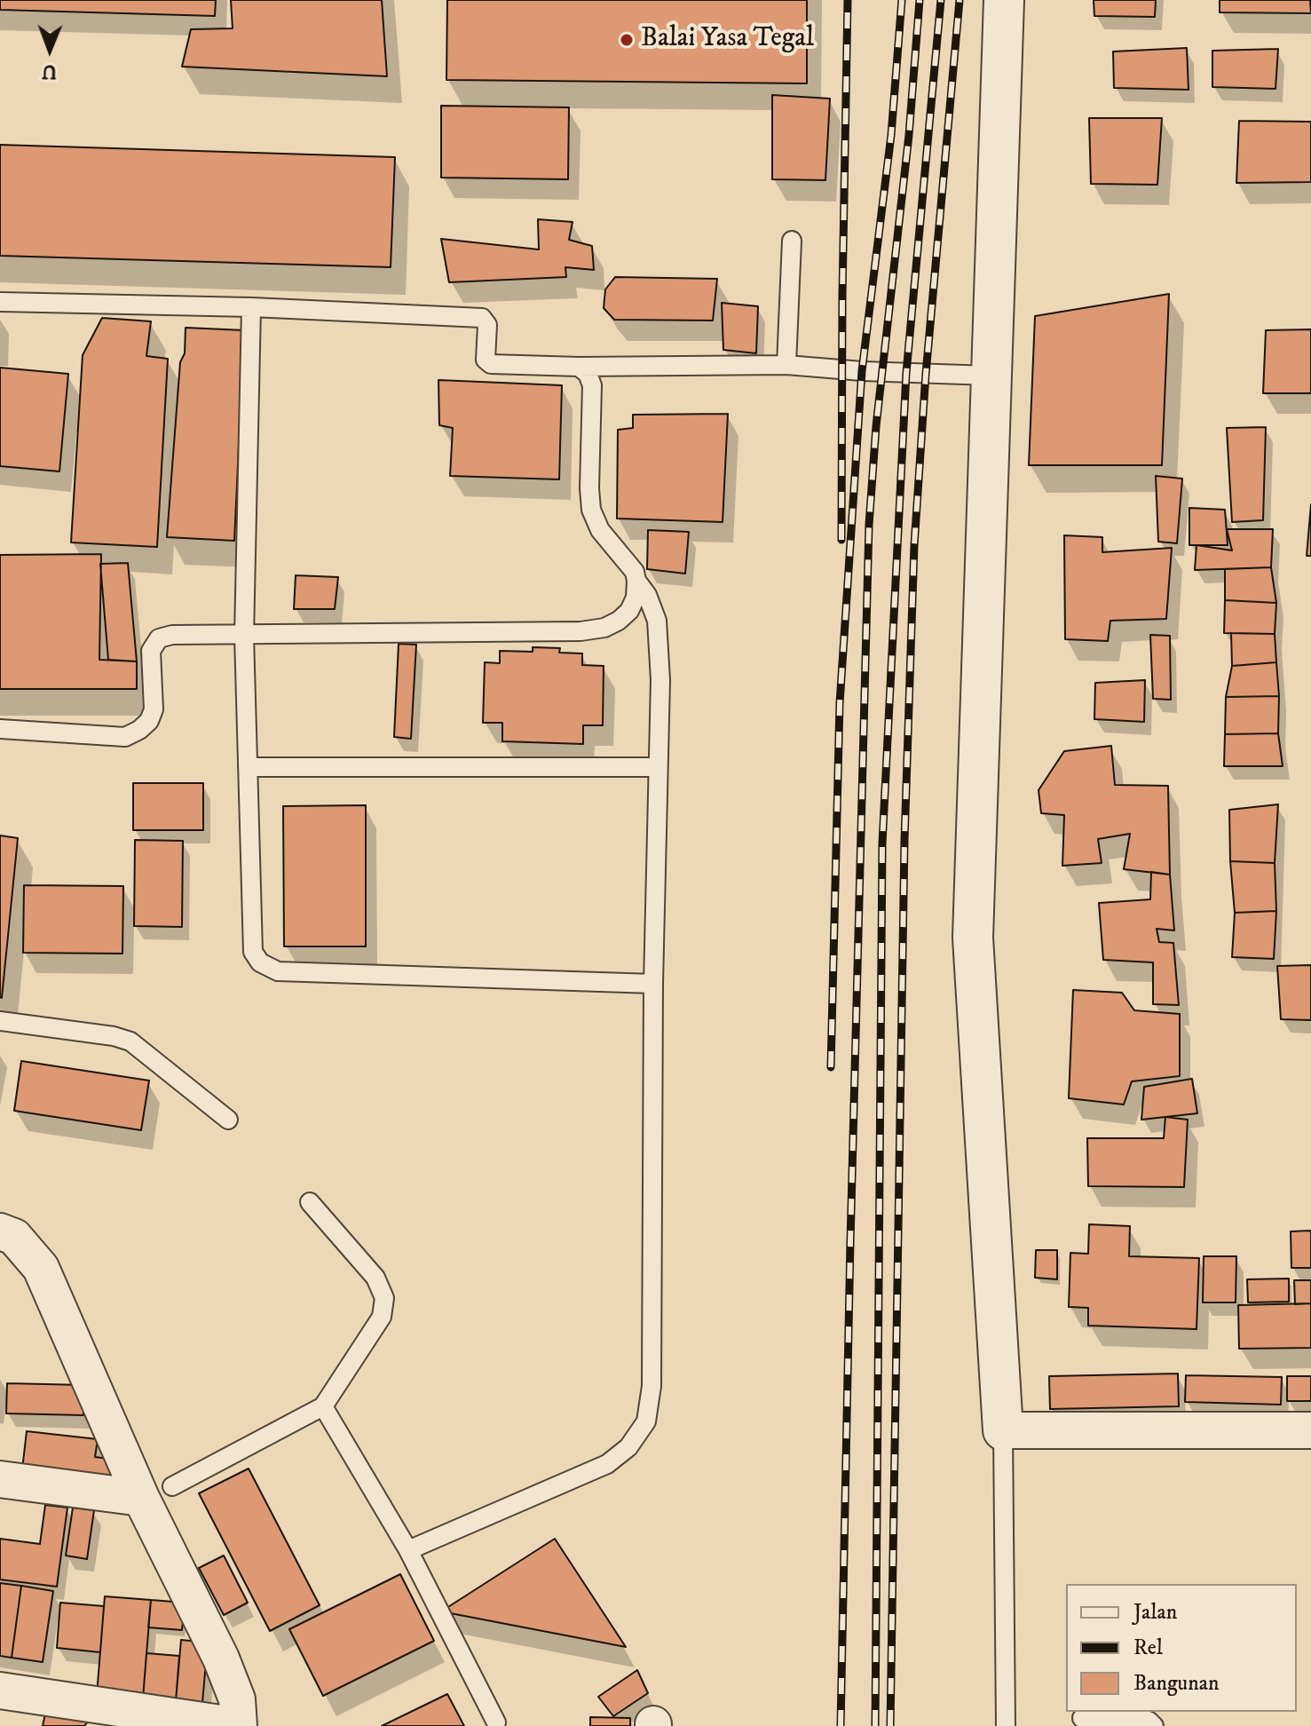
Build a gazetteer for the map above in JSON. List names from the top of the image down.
{
  "places": ["Balai Yasa Tegal"],
  "legend": ["Jalan", "Rel", "Bangunan"],
  "north": "bottom"
}
